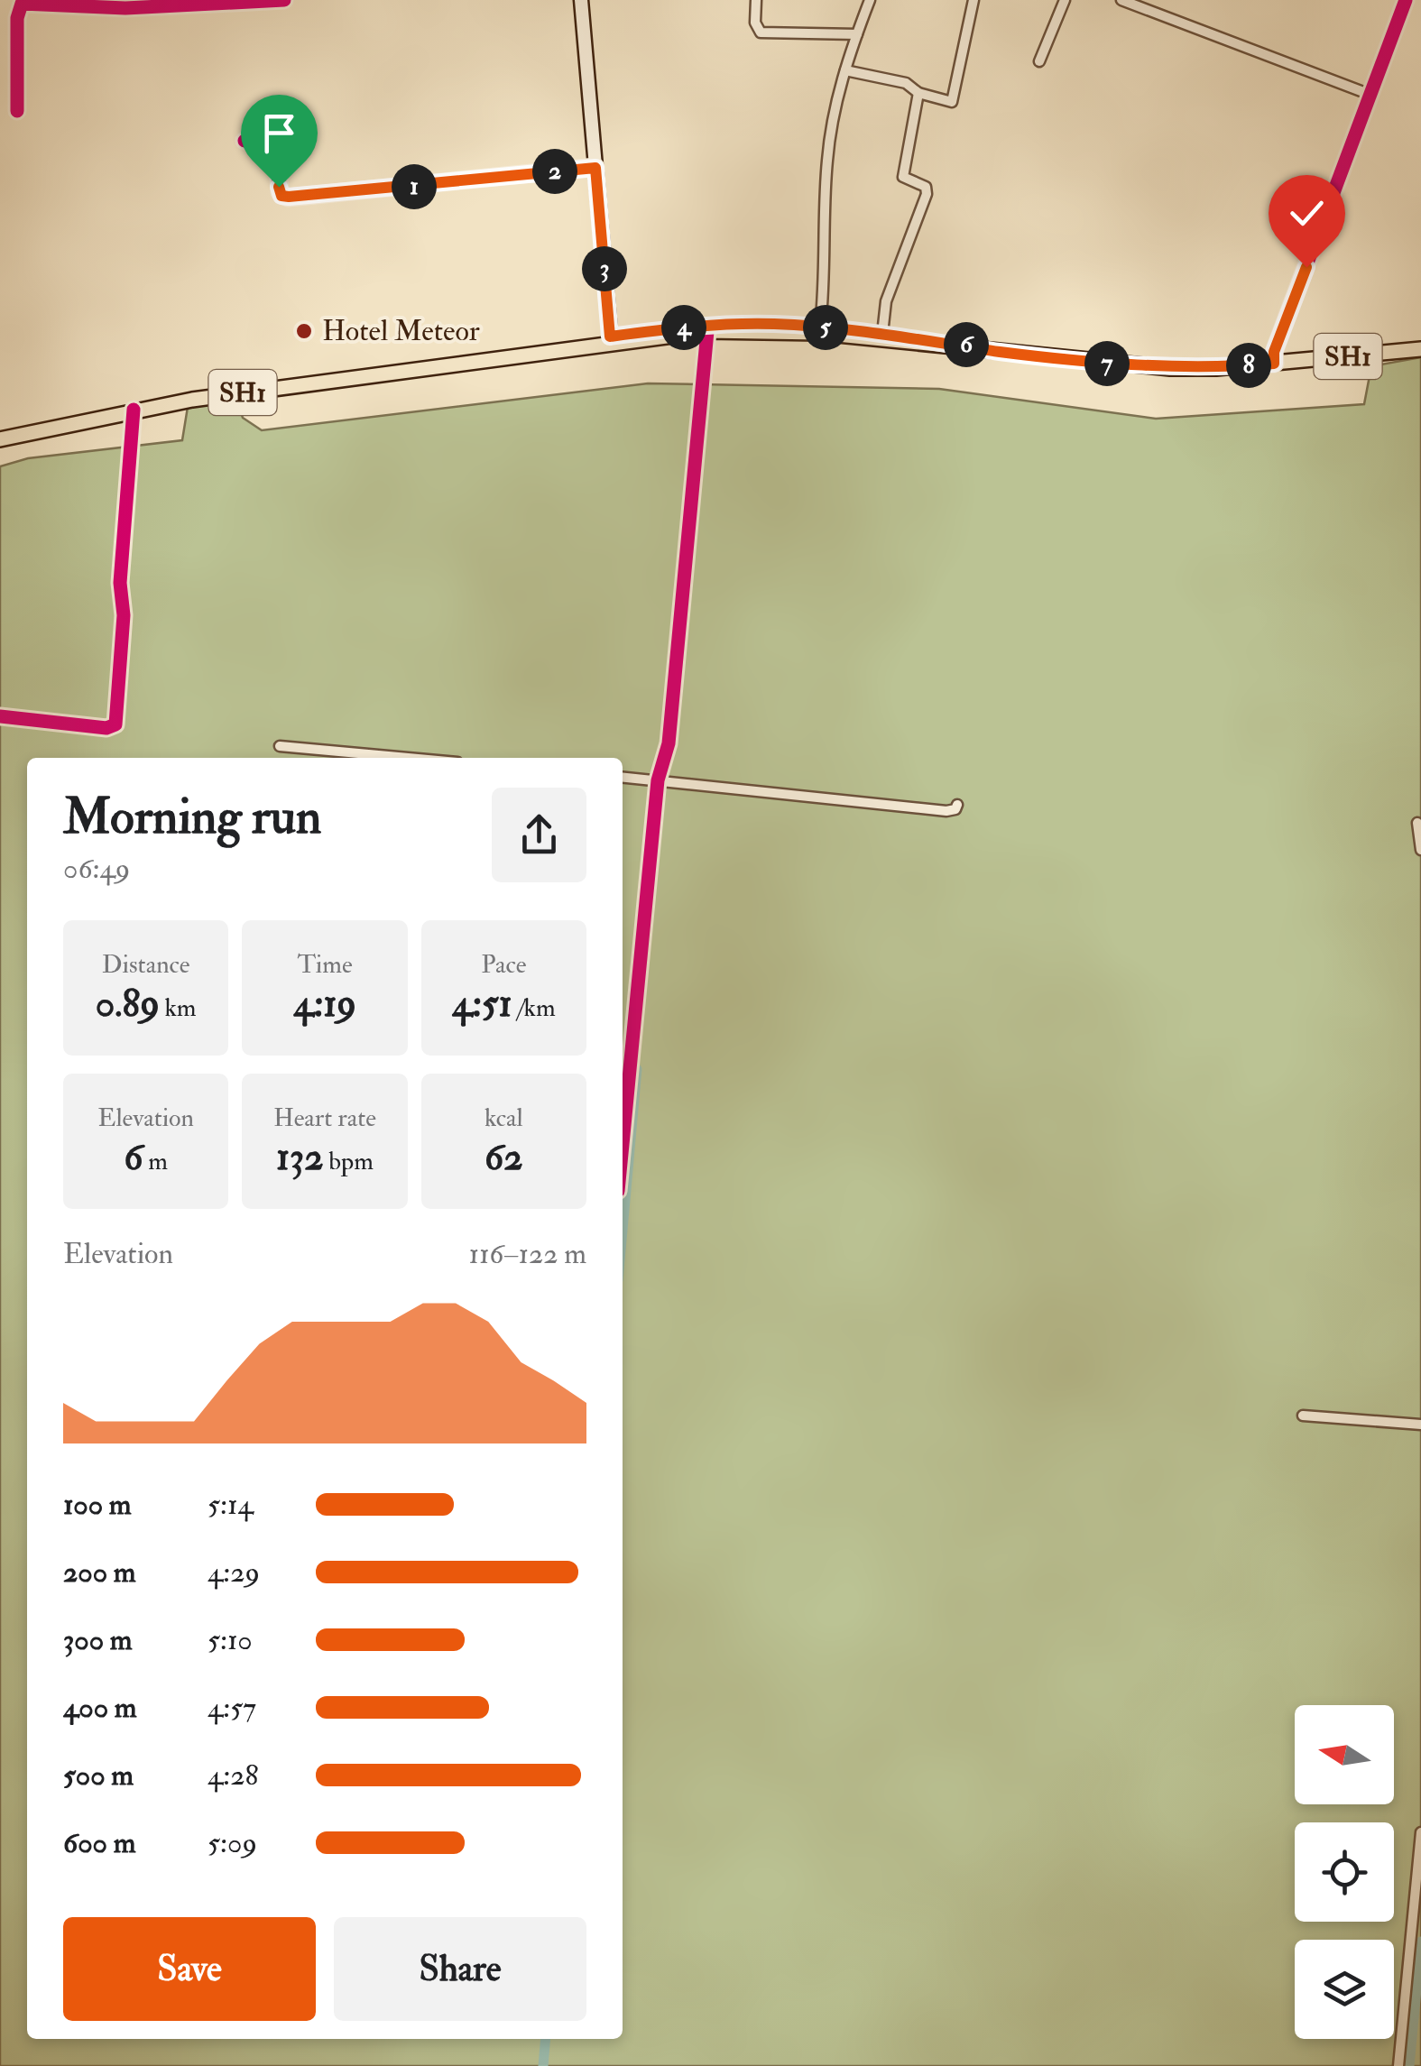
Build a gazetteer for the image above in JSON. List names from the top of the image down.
{
  "streets": {
    "main road": ["SH1"]
  },
  "places": ["Hotel Meteor"],
  "north": "left",
  "page": {
    "pins": [
      "2",
      "1",
      "3",
      "4",
      "5",
      "6",
      "7",
      "8"
    ],
    "heading": ["Morning run", "06:49"],
    "stats": [
      ["Distance", "0.89 km"],
      ["Time", "4:19"],
      ["Pace", "4:51 /km"],
      ["Elevation", "6 m"],
      ["Heart rate", "132 bpm"],
      ["kcal", "62"]
    ],
    "chart": ["Elevation", "116–122 m"],
    "list": [
      {
        "name": "100 m",
        "note": "5:14"
      },
      {
        "name": "200 m",
        "note": "4:29"
      },
      {
        "name": "300 m",
        "note": "5:10"
      },
      {
        "name": "400 m",
        "note": "4:57"
      },
      {
        "name": "500 m",
        "note": "4:28"
      },
      {
        "name": "600 m",
        "note": "5:09"
      }
    ],
    "buttons": ["Save", "Share"]
  }
}
